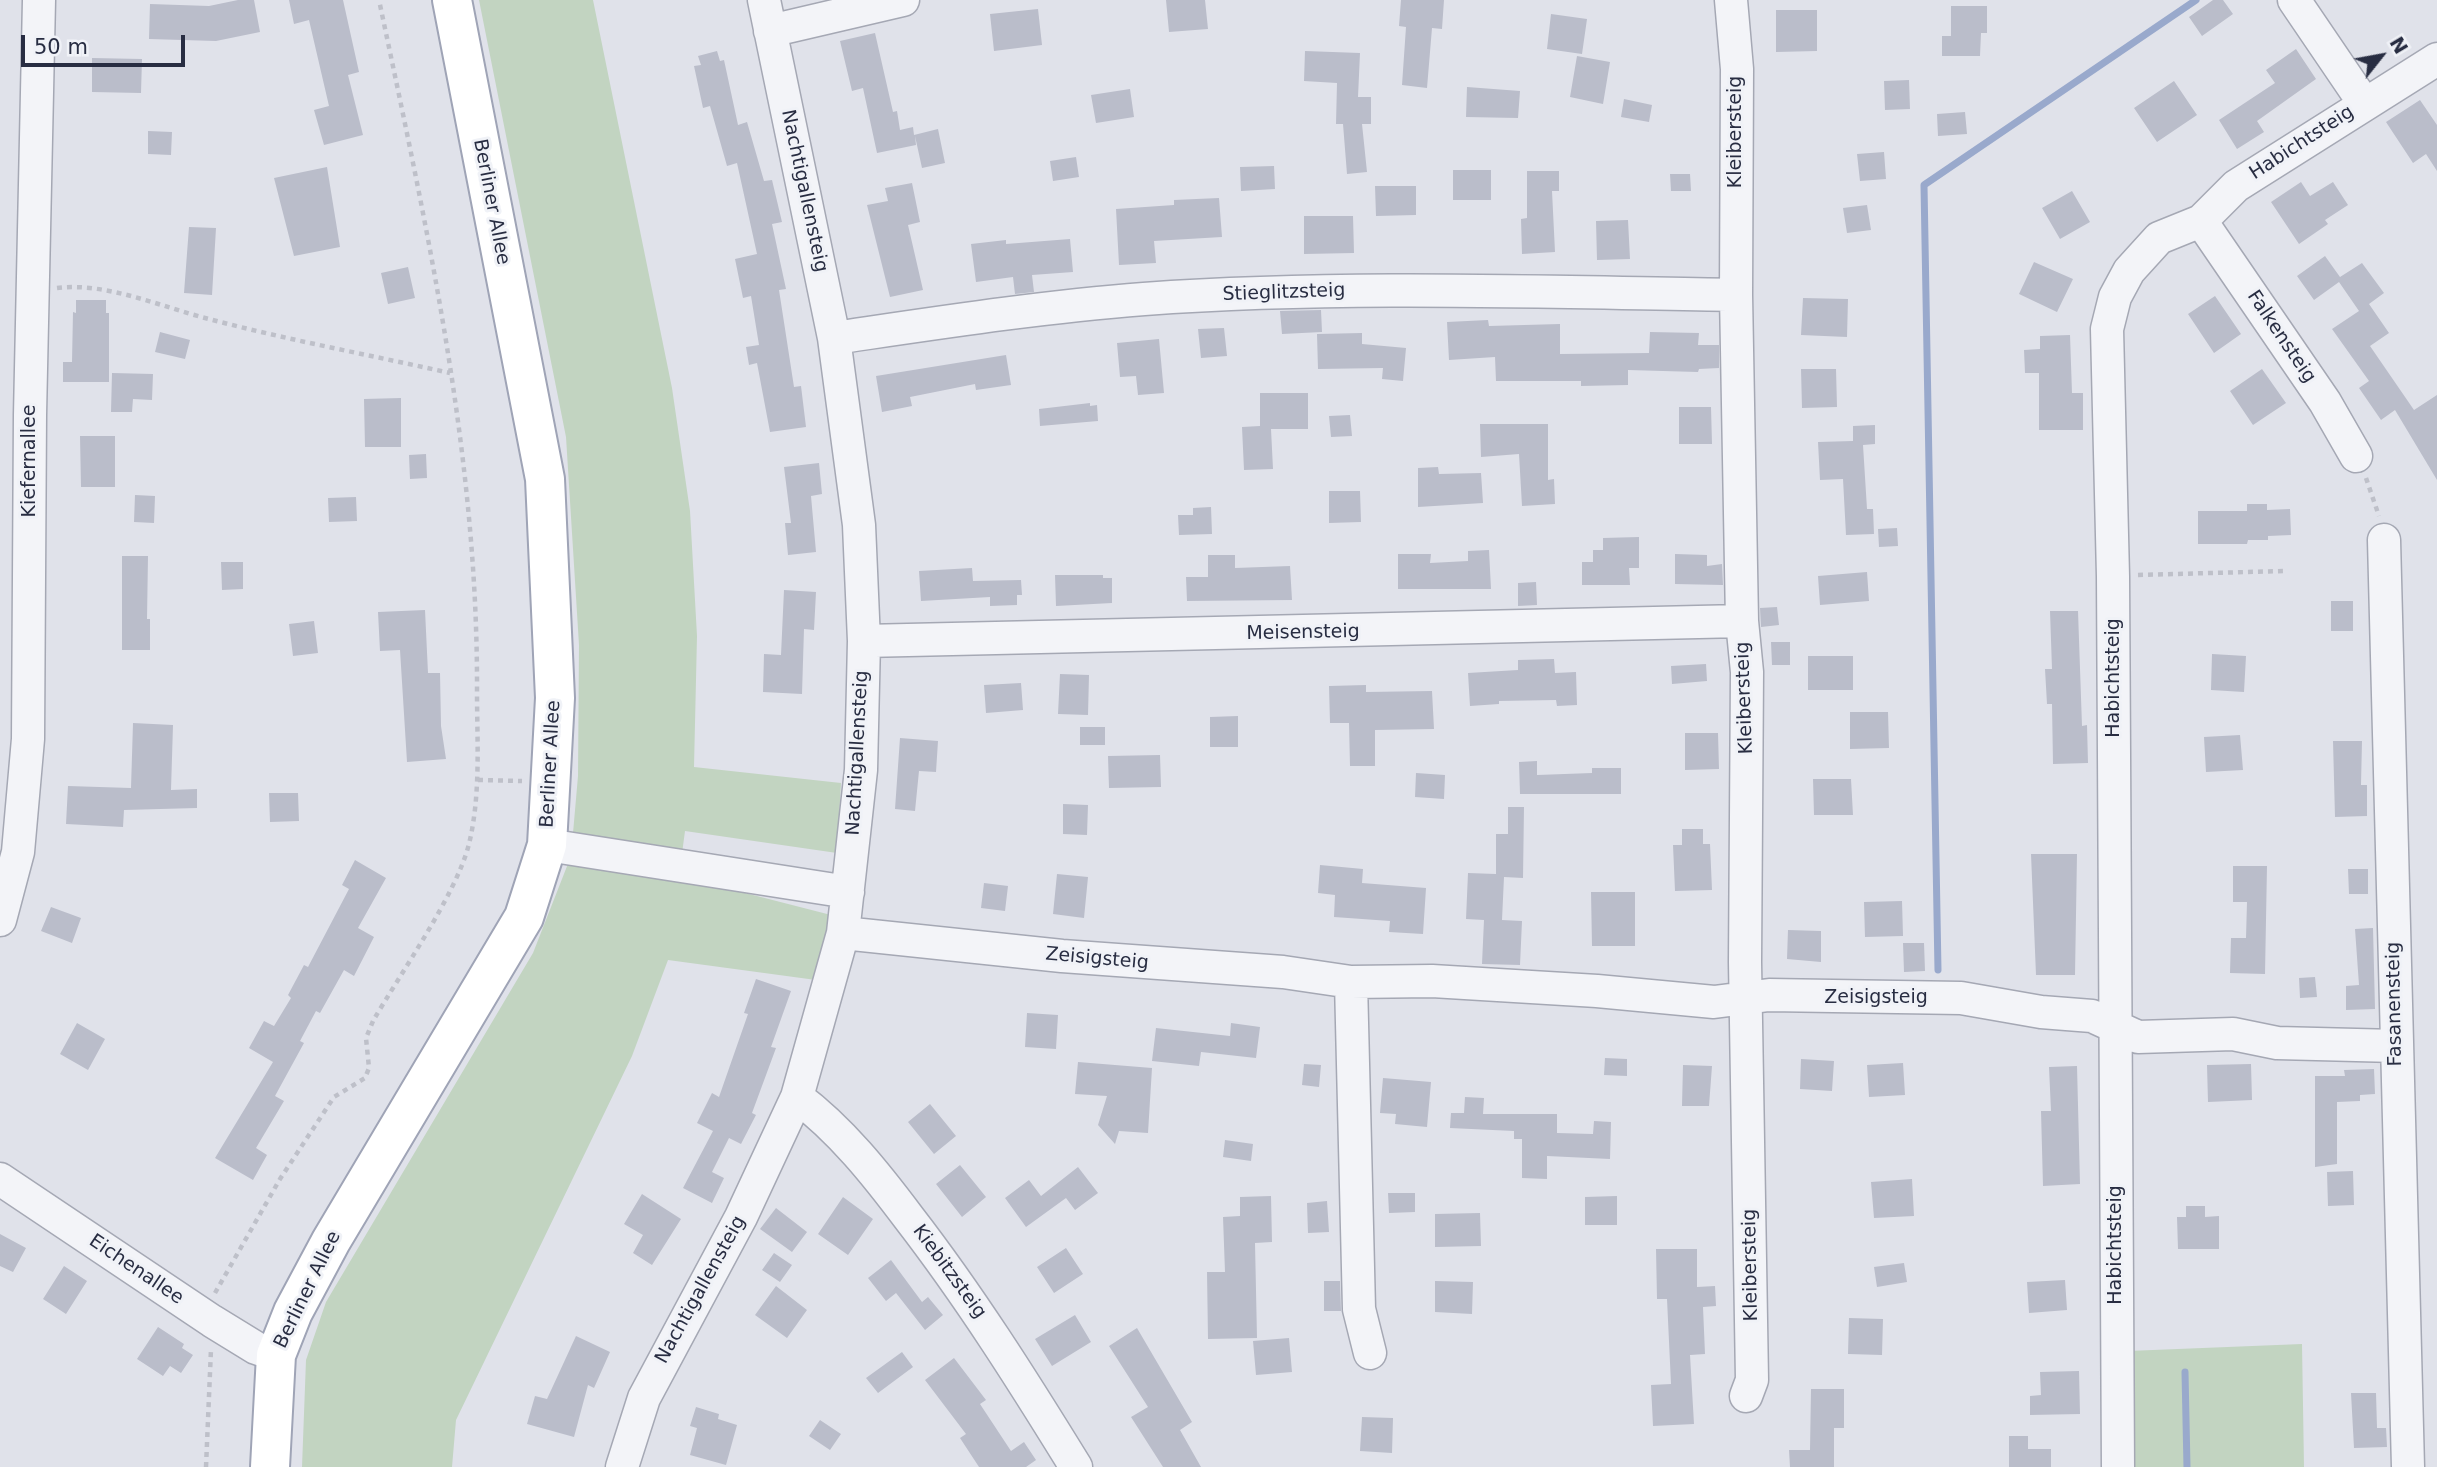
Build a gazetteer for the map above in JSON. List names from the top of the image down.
{
  "streets": {
    "main road": ["Berliner Allee"],
    "street": [
      "Kleibersteig",
      "Habichtsteig",
      "Nachtigallensteig",
      "Stieglitzsteig",
      "Falkensteig",
      "Kiefernallee",
      "Meisensteig",
      "Zeisigsteig",
      "Fasanensteig",
      "Eichenallee",
      "Kiebitzsteig"
    ]
  },
  "crossings": [
    ["Kleibersteig", "Stieglitzsteig"],
    ["Kleibersteig", "Meisensteig"],
    ["Kleibersteig", "Zeisigsteig"],
    ["Habichtsteig", "Falkensteig"],
    ["Habichtsteig", "Zeisigsteig"],
    ["Nachtigallensteig", "Stieglitzsteig"],
    ["Nachtigallensteig", "Meisensteig"],
    ["Nachtigallensteig", "Zeisigsteig"],
    ["Nachtigallensteig", "Kiebitzsteig"],
    ["Berliner Allee", "Eichenallee"],
    ["Zeisigsteig", "Fasanensteig"]
  ],
  "scale_bar": "50 m",
  "north": "top right"
}
